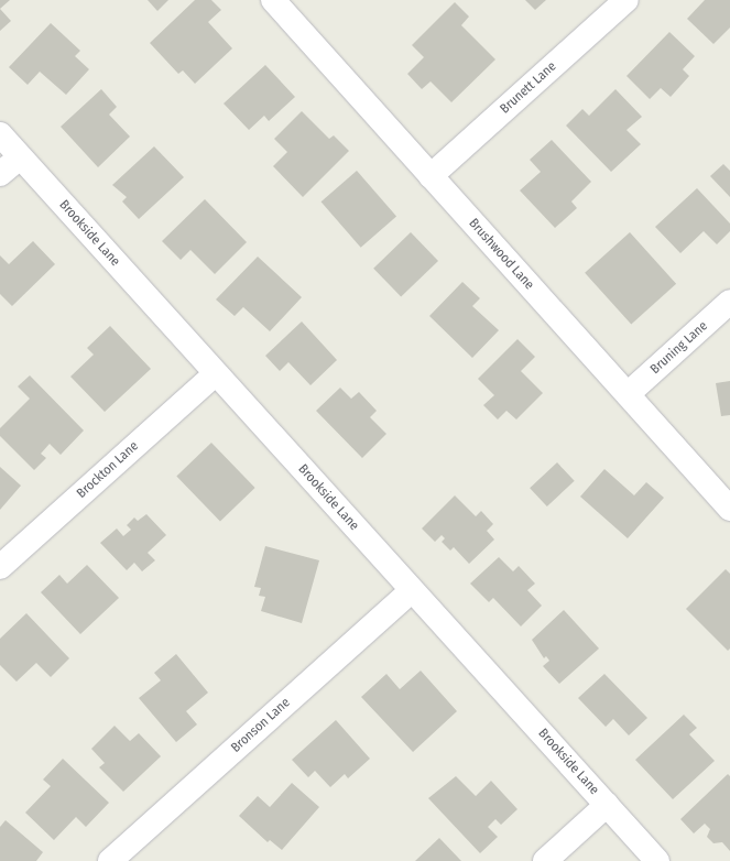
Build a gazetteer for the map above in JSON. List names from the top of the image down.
{
  "streets": {
    "street": [
      "Brunett Lane",
      "Brookside Lane",
      "Brushwood Lane",
      "Bruning Lane",
      "Brockton Lane",
      "Bronson Lane"
    ]
  },
  "crossings": [
    ["Brunett Lane", "Brushwood Lane"],
    ["Brookside Lane", "Brockton Lane"],
    ["Brookside Lane", "Bronson Lane"],
    ["Brushwood Lane", "Bruning Lane"]
  ]
}
